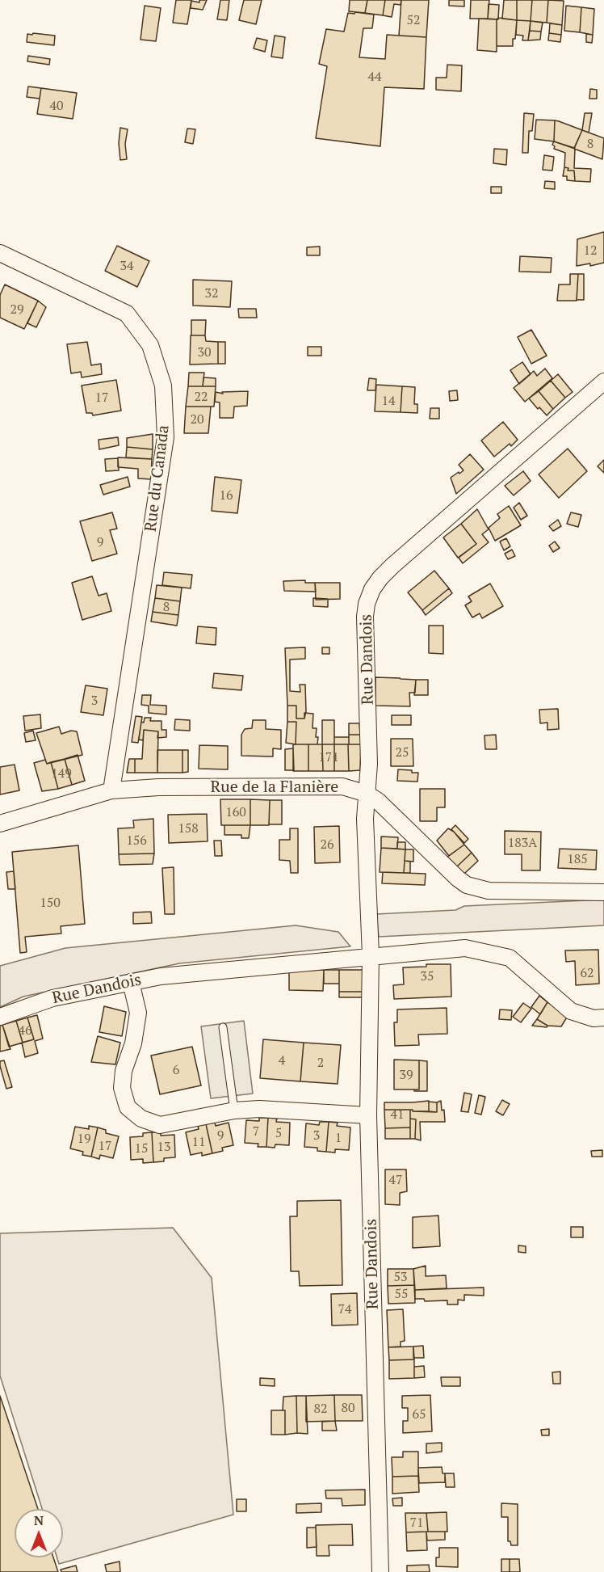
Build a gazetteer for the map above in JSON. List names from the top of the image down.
{
  "streets": {
    "street": ["Rue du Canada", "Rue Dandois", "Rue de la Flanière"]
  },
  "crossings": [
    ["Rue du Canada", "Rue de la Flanière"],
    ["Rue Dandois", "Rue de la Flanière"]
  ],
  "house_numbers": [
    "52",
    "44",
    "40",
    "8",
    "12",
    "34",
    "32",
    "29",
    "30",
    "22",
    "17",
    "14",
    "20",
    "16",
    "9",
    "8",
    "3",
    "25",
    "171",
    "149",
    "160",
    "158",
    "156",
    "183A",
    "26",
    "185",
    "150",
    "62",
    "35",
    "46",
    "4",
    "2",
    "6",
    "39",
    "41",
    "7",
    "5",
    "9",
    "3",
    "1",
    "19",
    "11",
    "17",
    "13",
    "15",
    "47",
    "53",
    "55",
    "74",
    "80",
    "82",
    "65",
    "71"
  ],
  "north": "top"
}
